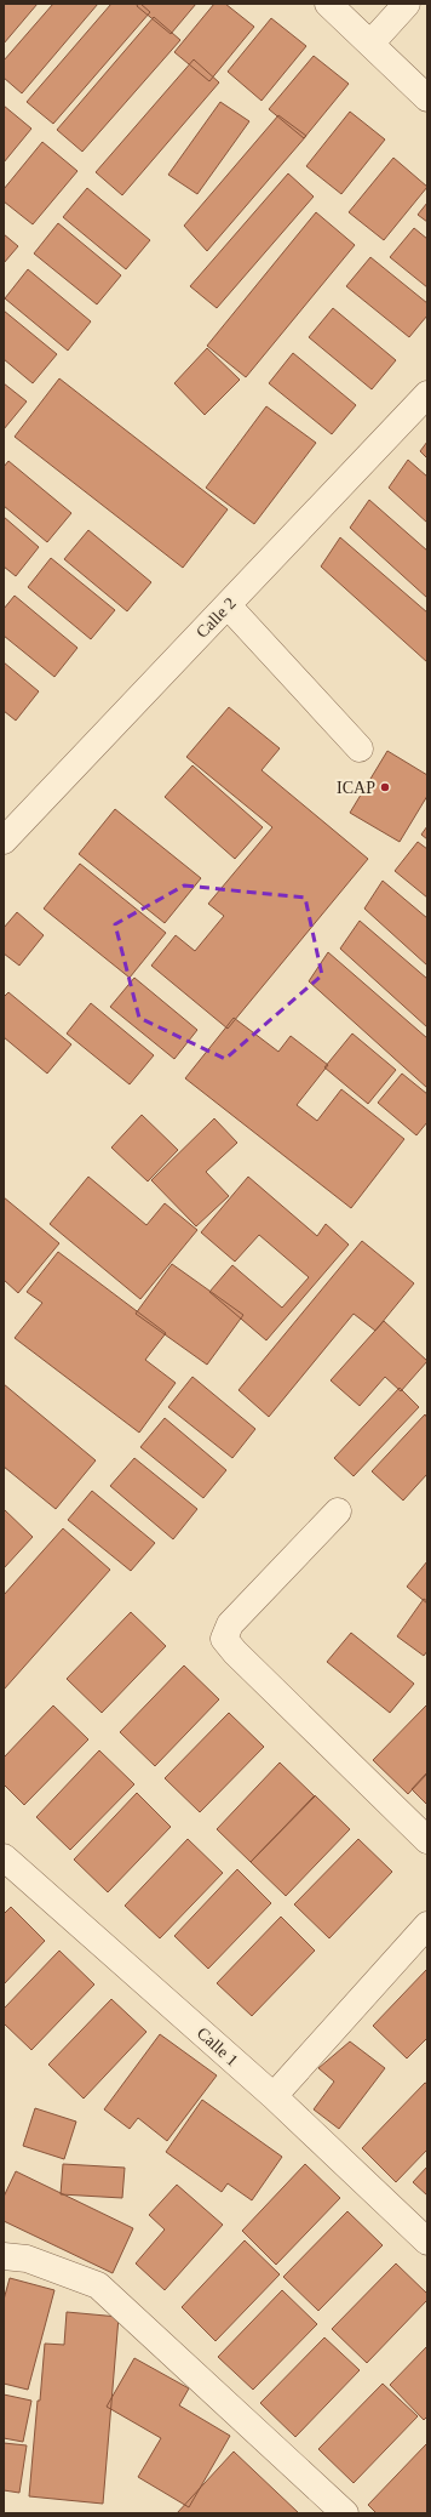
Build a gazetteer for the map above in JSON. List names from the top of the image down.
{
  "streets": {
    "street": ["Calle 2", "Calle 1"]
  },
  "places": ["ICAP"]
}
